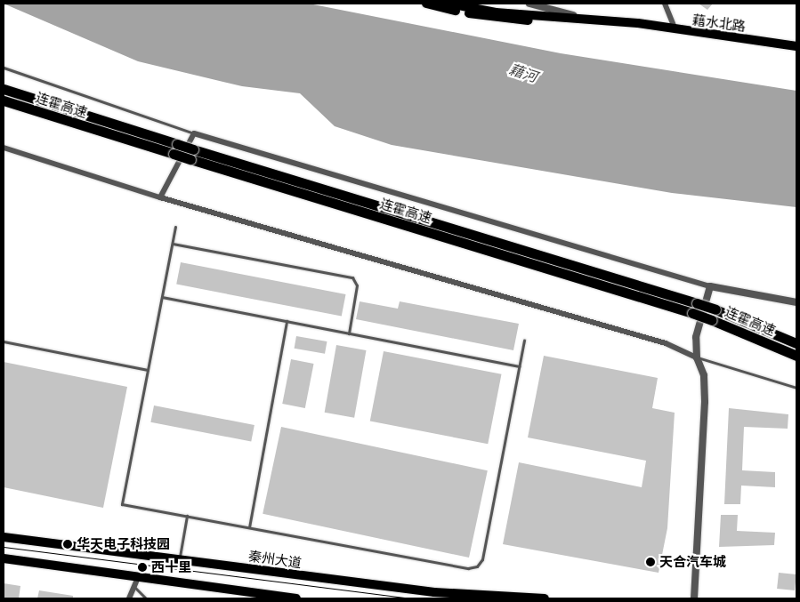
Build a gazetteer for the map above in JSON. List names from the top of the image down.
{
  "streets": {
    "highway": ["连霍高速"],
    "main road": ["藉水北路", "秦州大道"]
  },
  "water": ["藉河"],
  "places": ["华天电子科技园", "天合汽车城", "西十里"]
}
